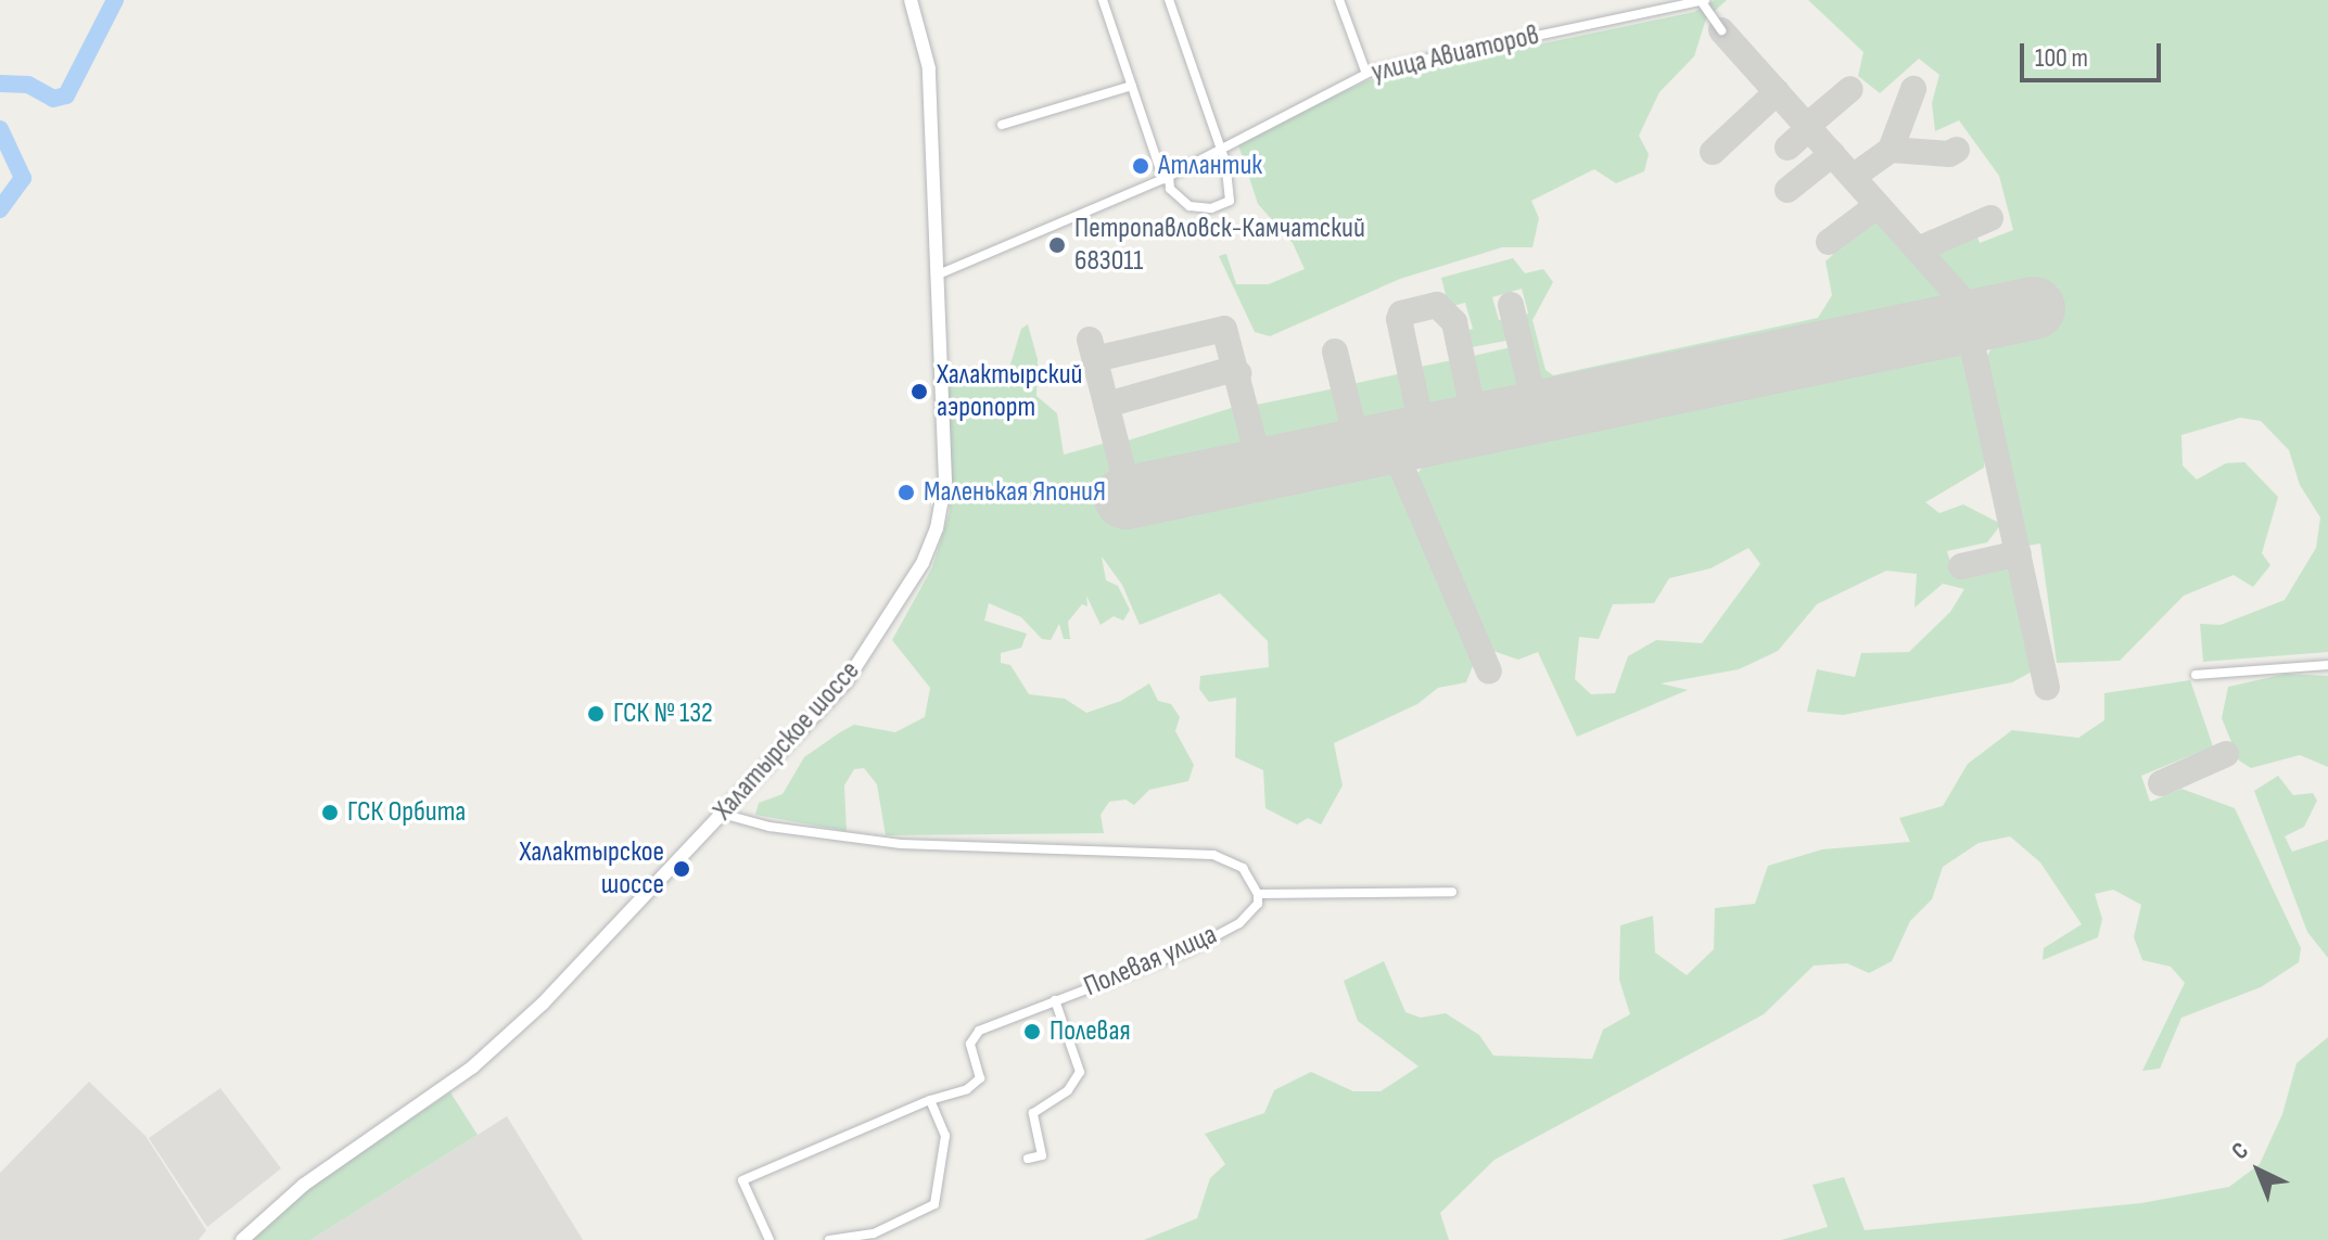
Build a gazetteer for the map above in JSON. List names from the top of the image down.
{
  "streets": {
    "street": ["улица Авиаторов", "Халатырское шоссе", "Полевая улица"]
  },
  "crossings": [
    ["улица Авиаторов", "Халатырское шоссе"]
  ],
  "places": [
    "Атлантик",
    "Петропавловск-Камчатский 683011",
    "Халактырский аэропорт",
    "Маленькая ЯпониЯ",
    "ГСК № 132",
    "ГСК Орбита",
    "Халактырское шоссе",
    "Полевая"
  ],
  "scale_bar": "100 m",
  "north": "top left"
}
